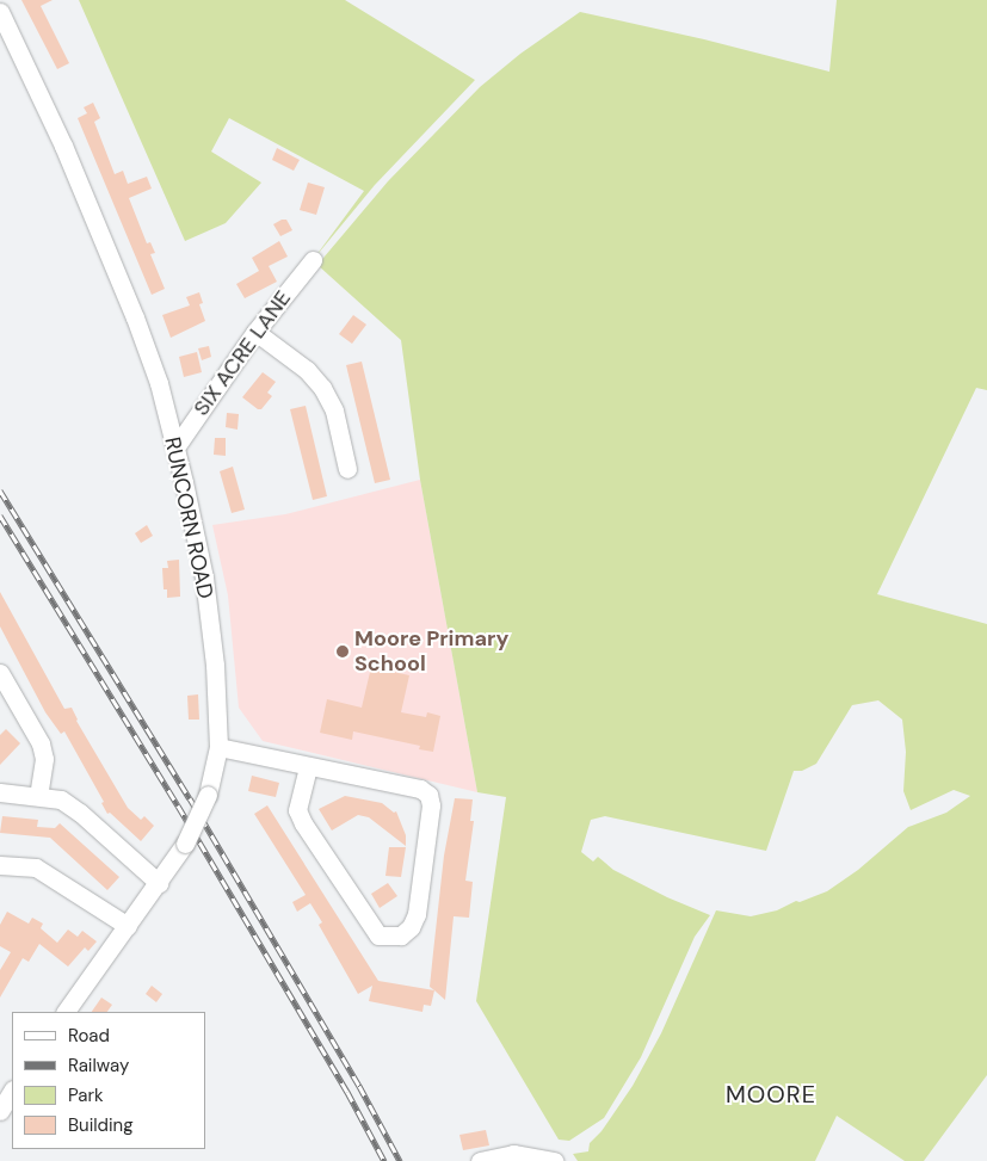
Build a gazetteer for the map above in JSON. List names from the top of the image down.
{
  "streets": {
    "street": ["SIX ACRE LANE", "RUNCORN ROAD"]
  },
  "crossings": [
    ["SIX ACRE LANE", "RUNCORN ROAD"]
  ],
  "districts": ["MOORE"],
  "places": ["Moore Primary School"],
  "legend": [
    "Road",
    "Railway",
    "Park",
    "Building"
  ]
}
